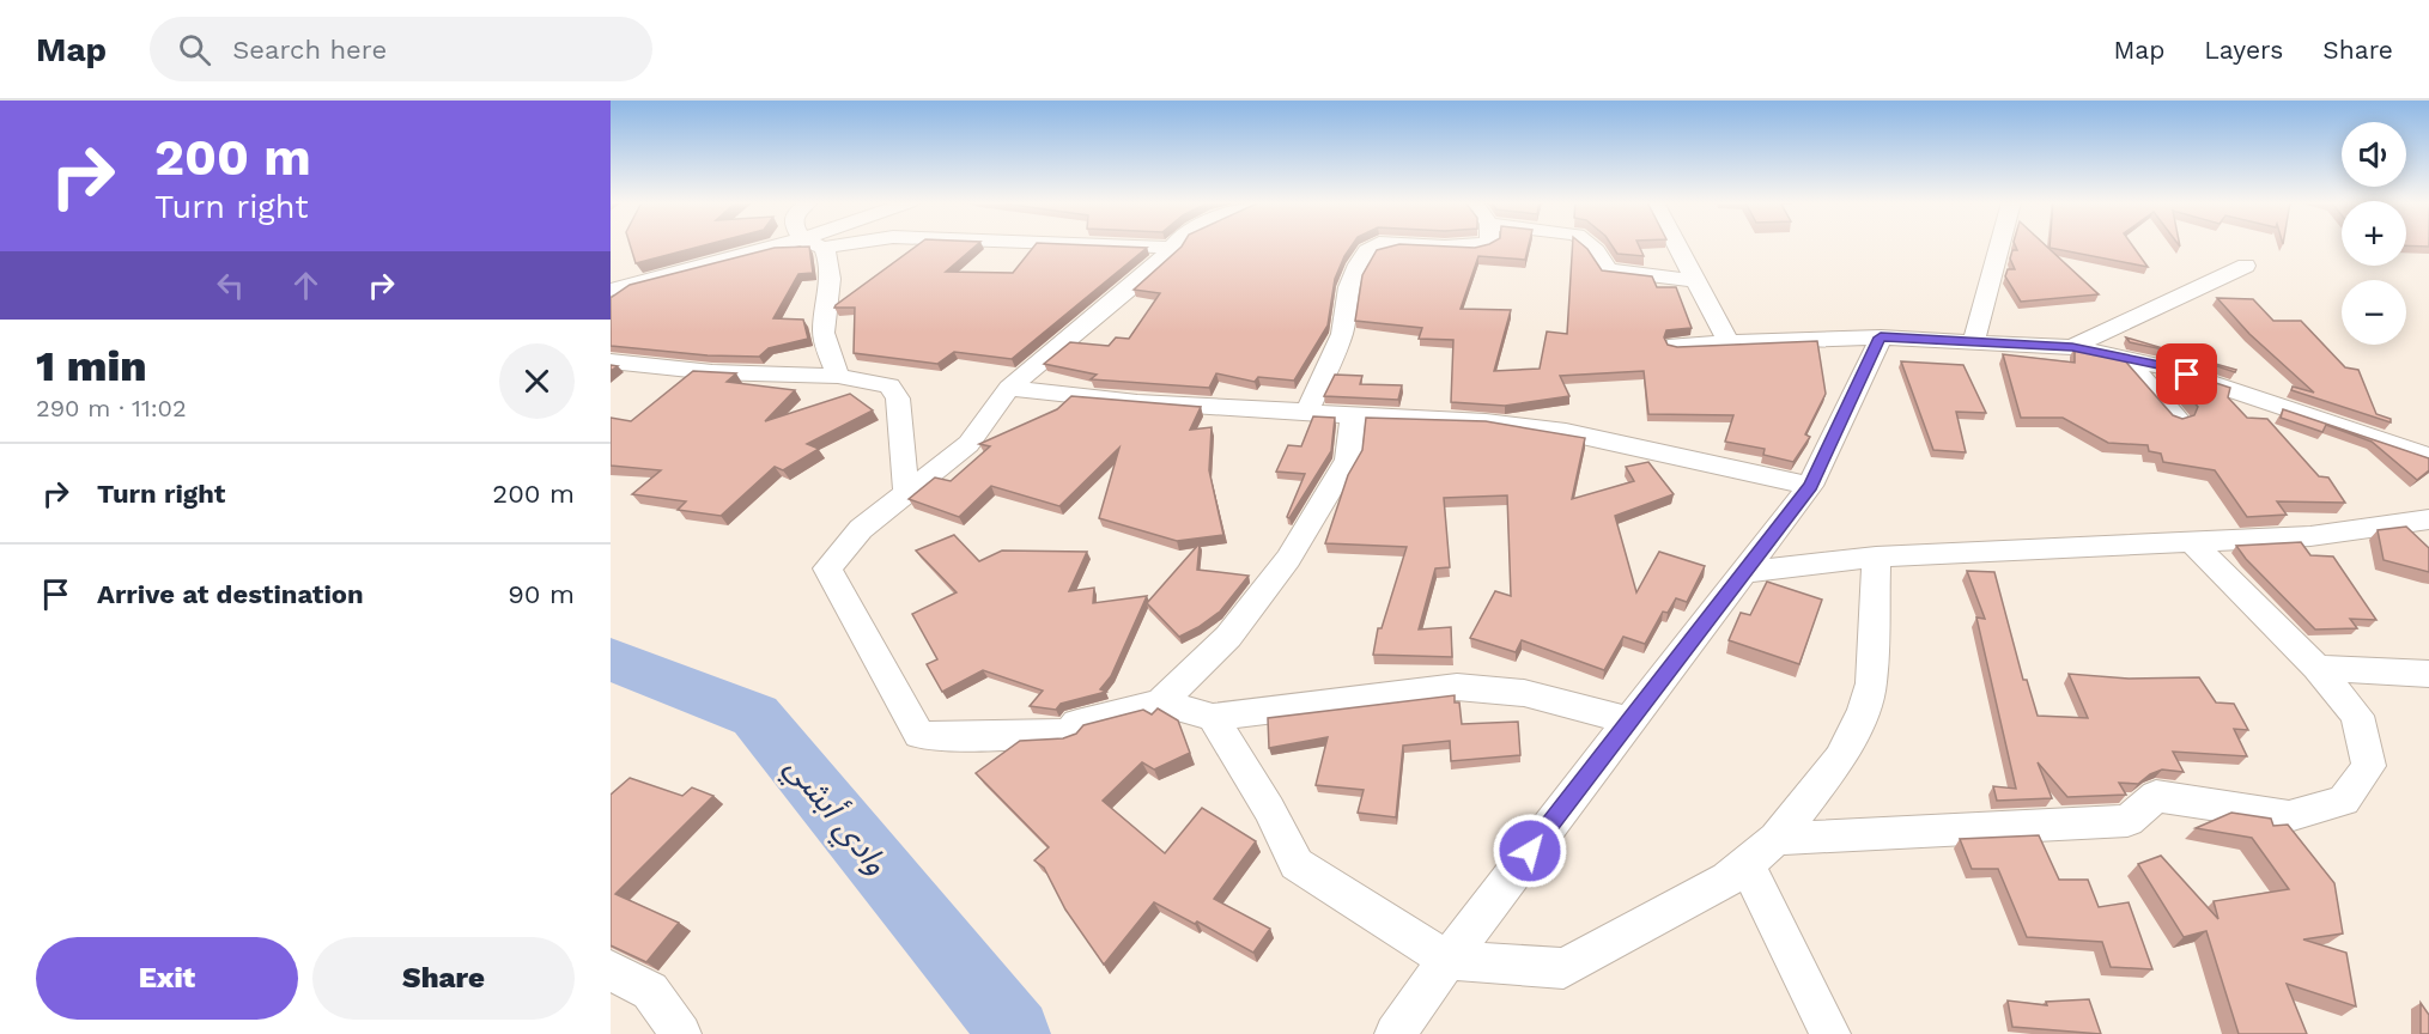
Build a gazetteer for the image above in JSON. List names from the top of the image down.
{
  "water": ["وادي أبشي"],
  "page": {
    "header": "Map",
    "search": "Search here",
    "nav": ["Map", "Layers", "Share"],
    "turn": ["200 m", "Turn right"],
    "map_buttons": ["+", "−"],
    "heading": ["1 min", "290 m · 11:02"],
    "list": [
      {
        "name": "Turn right",
        "value": "200 m"
      },
      {
        "name": "Arrive at destination",
        "value": "90 m"
      }
    ],
    "buttons": ["Exit", "Share"]
  }
}
